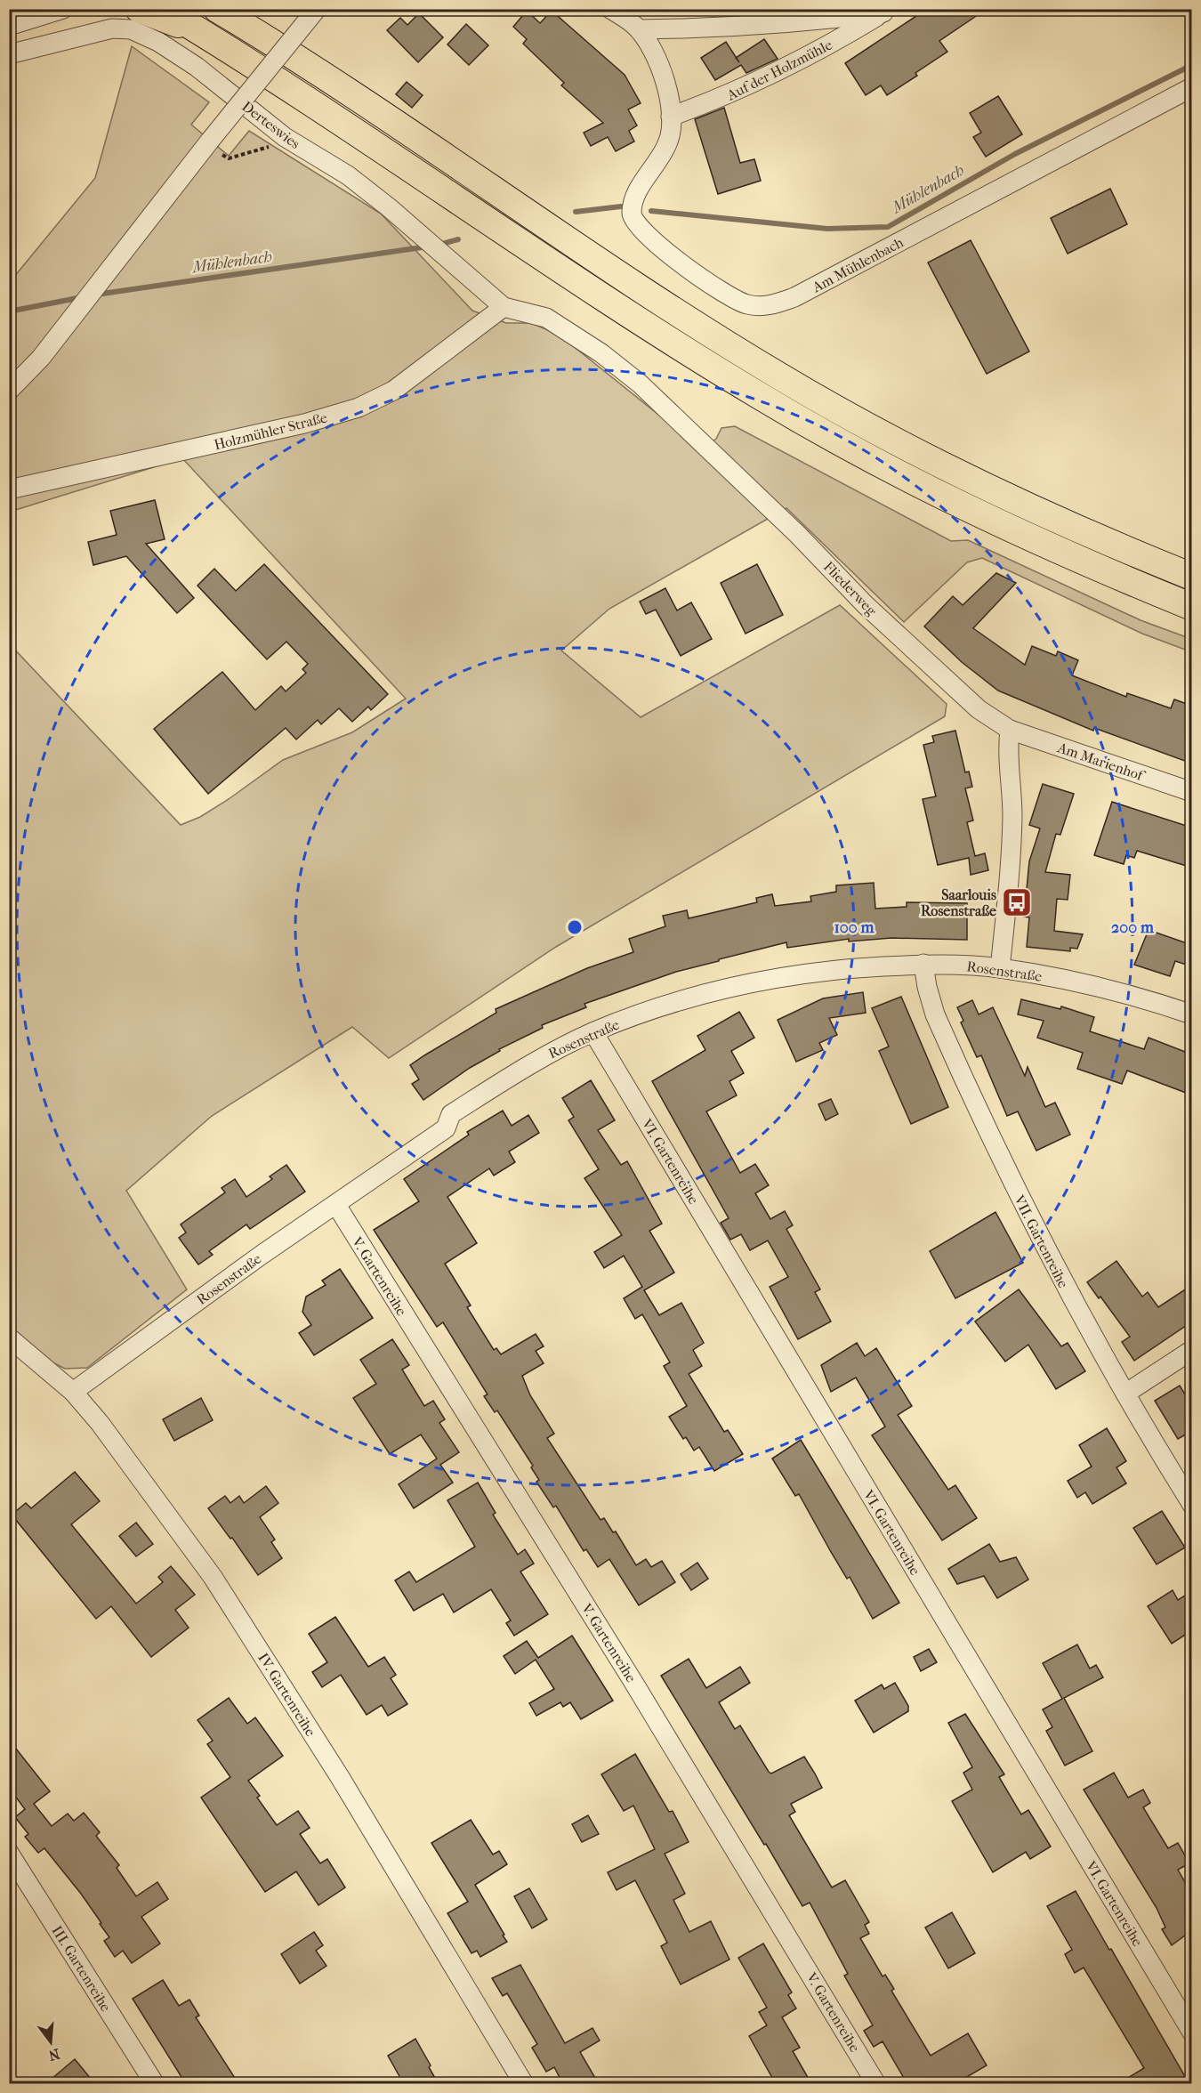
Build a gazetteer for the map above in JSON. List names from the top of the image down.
{
  "streets": {
    "street": [
      "Auf der Holzmühle",
      "Derteswies",
      "Am Mühlenbach",
      "Holzmühler Straße",
      "Fliederweg",
      "Am Marienhof",
      "Rosenstraße",
      "VI. Gartenreihe",
      "VII. Gartenreihe",
      "V. Gartenreihe",
      "IV. Gartenreihe",
      "III. Gartenreihe"
    ]
  },
  "crossings": [
    ["Auf der Holzmühle", "Am Mühlenbach"],
    ["Derteswies", "Holzmühler Straße"],
    ["Derteswies", "Fliederweg"],
    ["Holzmühler Straße", "Fliederweg"],
    ["Fliederweg", "Am Marienhof"],
    ["Rosenstraße", "VI. Gartenreihe"],
    ["Rosenstraße", "VII. Gartenreihe"],
    ["Rosenstraße", "V. Gartenreihe"],
    ["Rosenstraße", "IV. Gartenreihe"]
  ],
  "water": ["Mühlenbach"],
  "places": {
    "bus stop": ["Saarlouis Rosenstraße"]
  },
  "north": "bottom",
  "rings": ["100 m", "200 m"]
}
